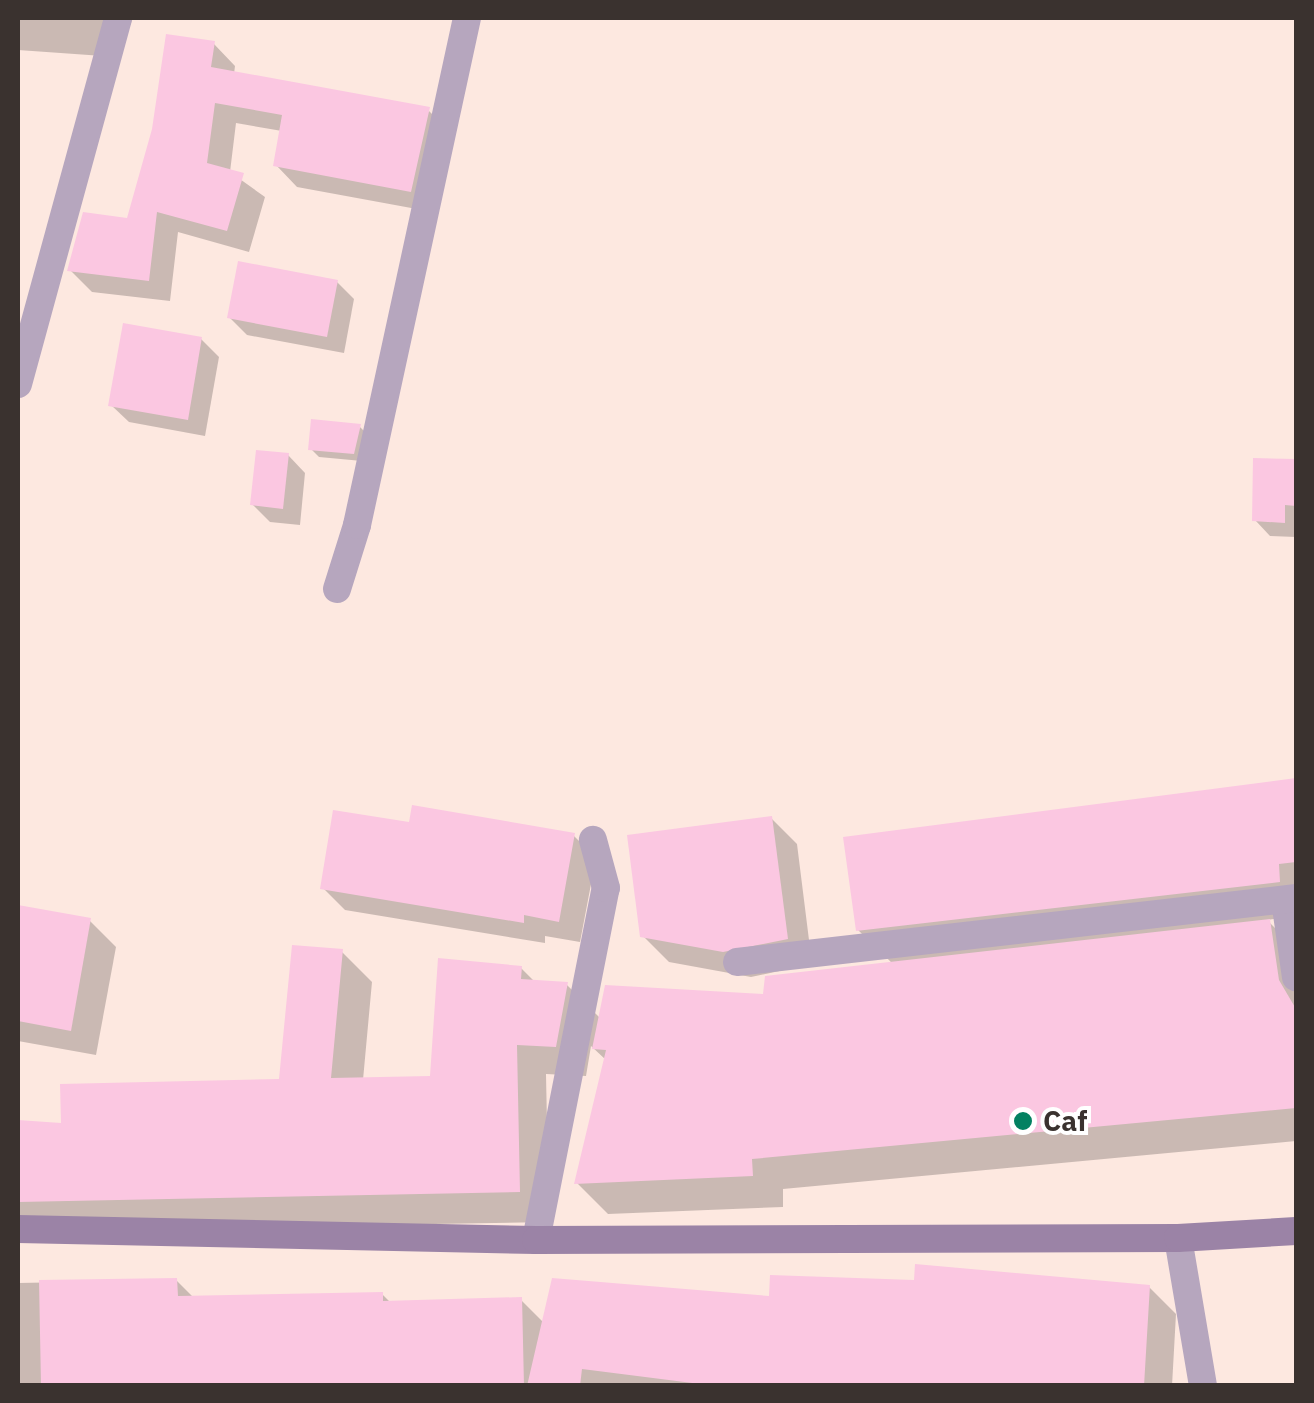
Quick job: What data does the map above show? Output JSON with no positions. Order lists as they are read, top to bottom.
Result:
{
  "places": ["Caf"]
}
